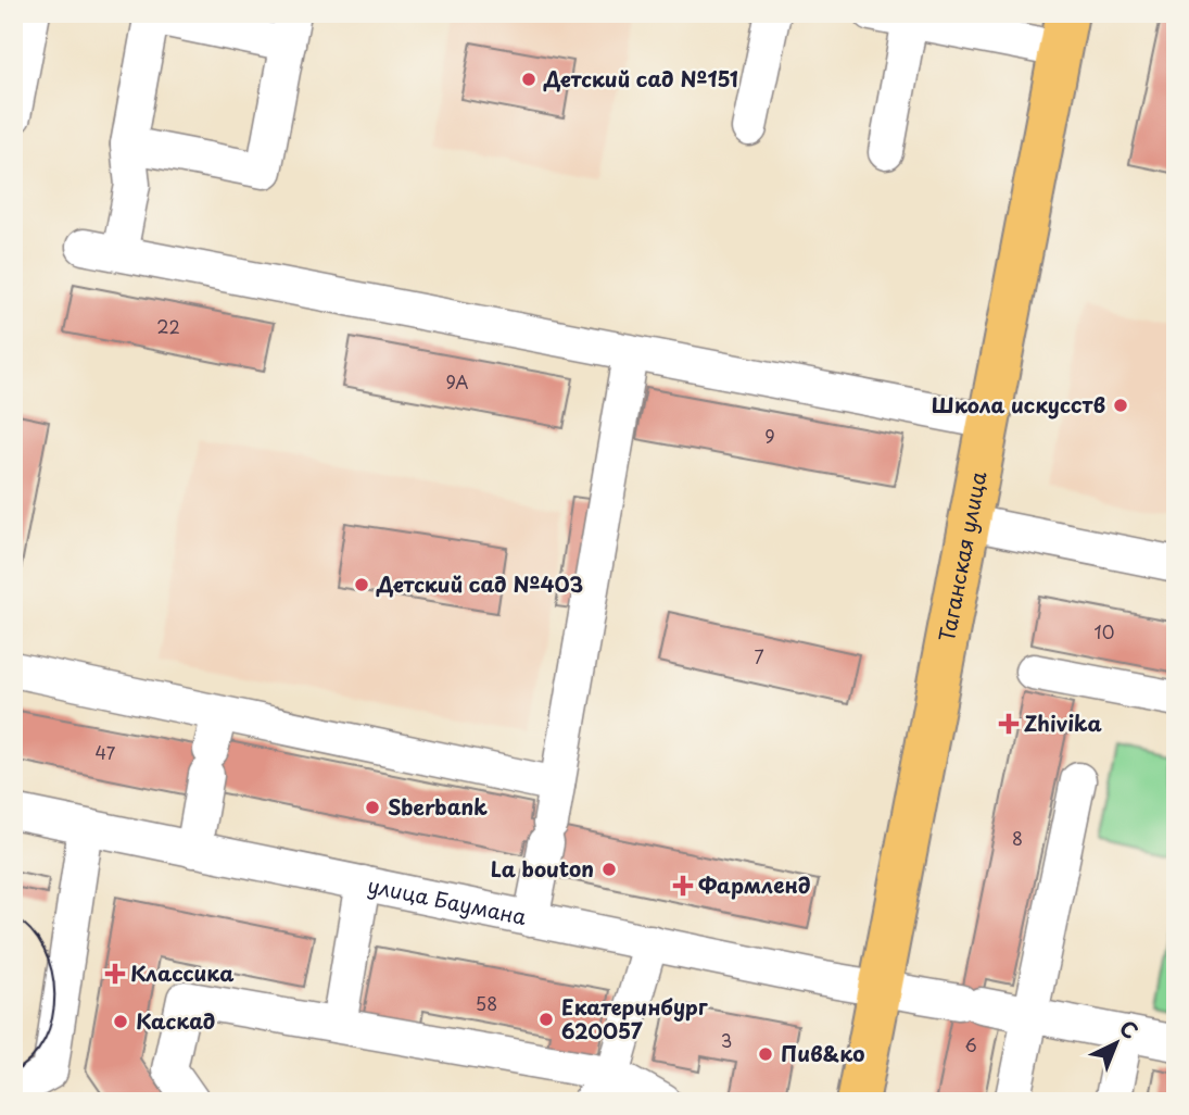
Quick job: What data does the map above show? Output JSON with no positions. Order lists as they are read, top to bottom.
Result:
{
  "streets": {
    "main road": ["Таганская улица"],
    "street": ["улица Баумана"]
  },
  "crossings": [
    ["Таганская улица", "улица Баумана"]
  ],
  "places": {
    "other": [
      "Детский сад №151",
      "Школа искусств",
      "Детский сад №403",
      "Sberbank",
      "La bouton",
      "Екатеринбург 620057",
      "Каскад",
      "Пив&ко"
    ],
    "health": ["Zhivika", "Фармленд", "Классика"]
  },
  "house_numbers": [
    "22",
    "9А",
    "9",
    "10",
    "7",
    "47",
    "8",
    "58",
    "3",
    "6"
  ],
  "north": "top right"
}
